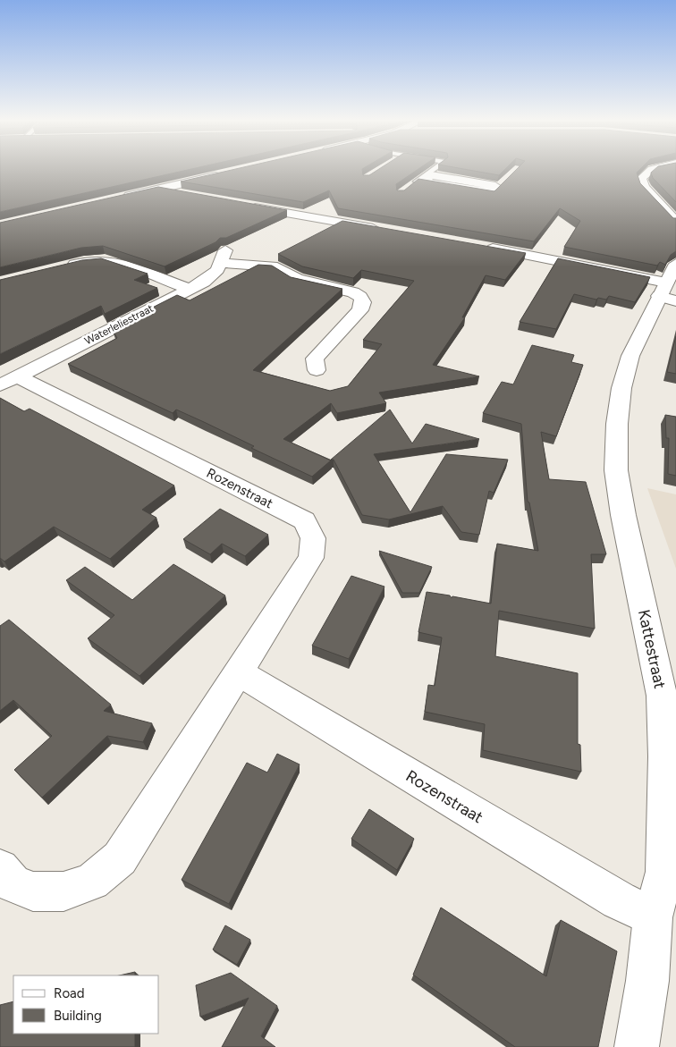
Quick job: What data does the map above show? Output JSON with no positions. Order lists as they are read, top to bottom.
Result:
{
  "streets": {
    "street": ["Waterleliestraat", "Rozenstraat", "Kattestraat"]
  },
  "crossings": [
    ["Waterleliestraat", "Rozenstraat"],
    ["Rozenstraat", "Kattestraat"]
  ],
  "legend": ["Road", "Building"]
}
